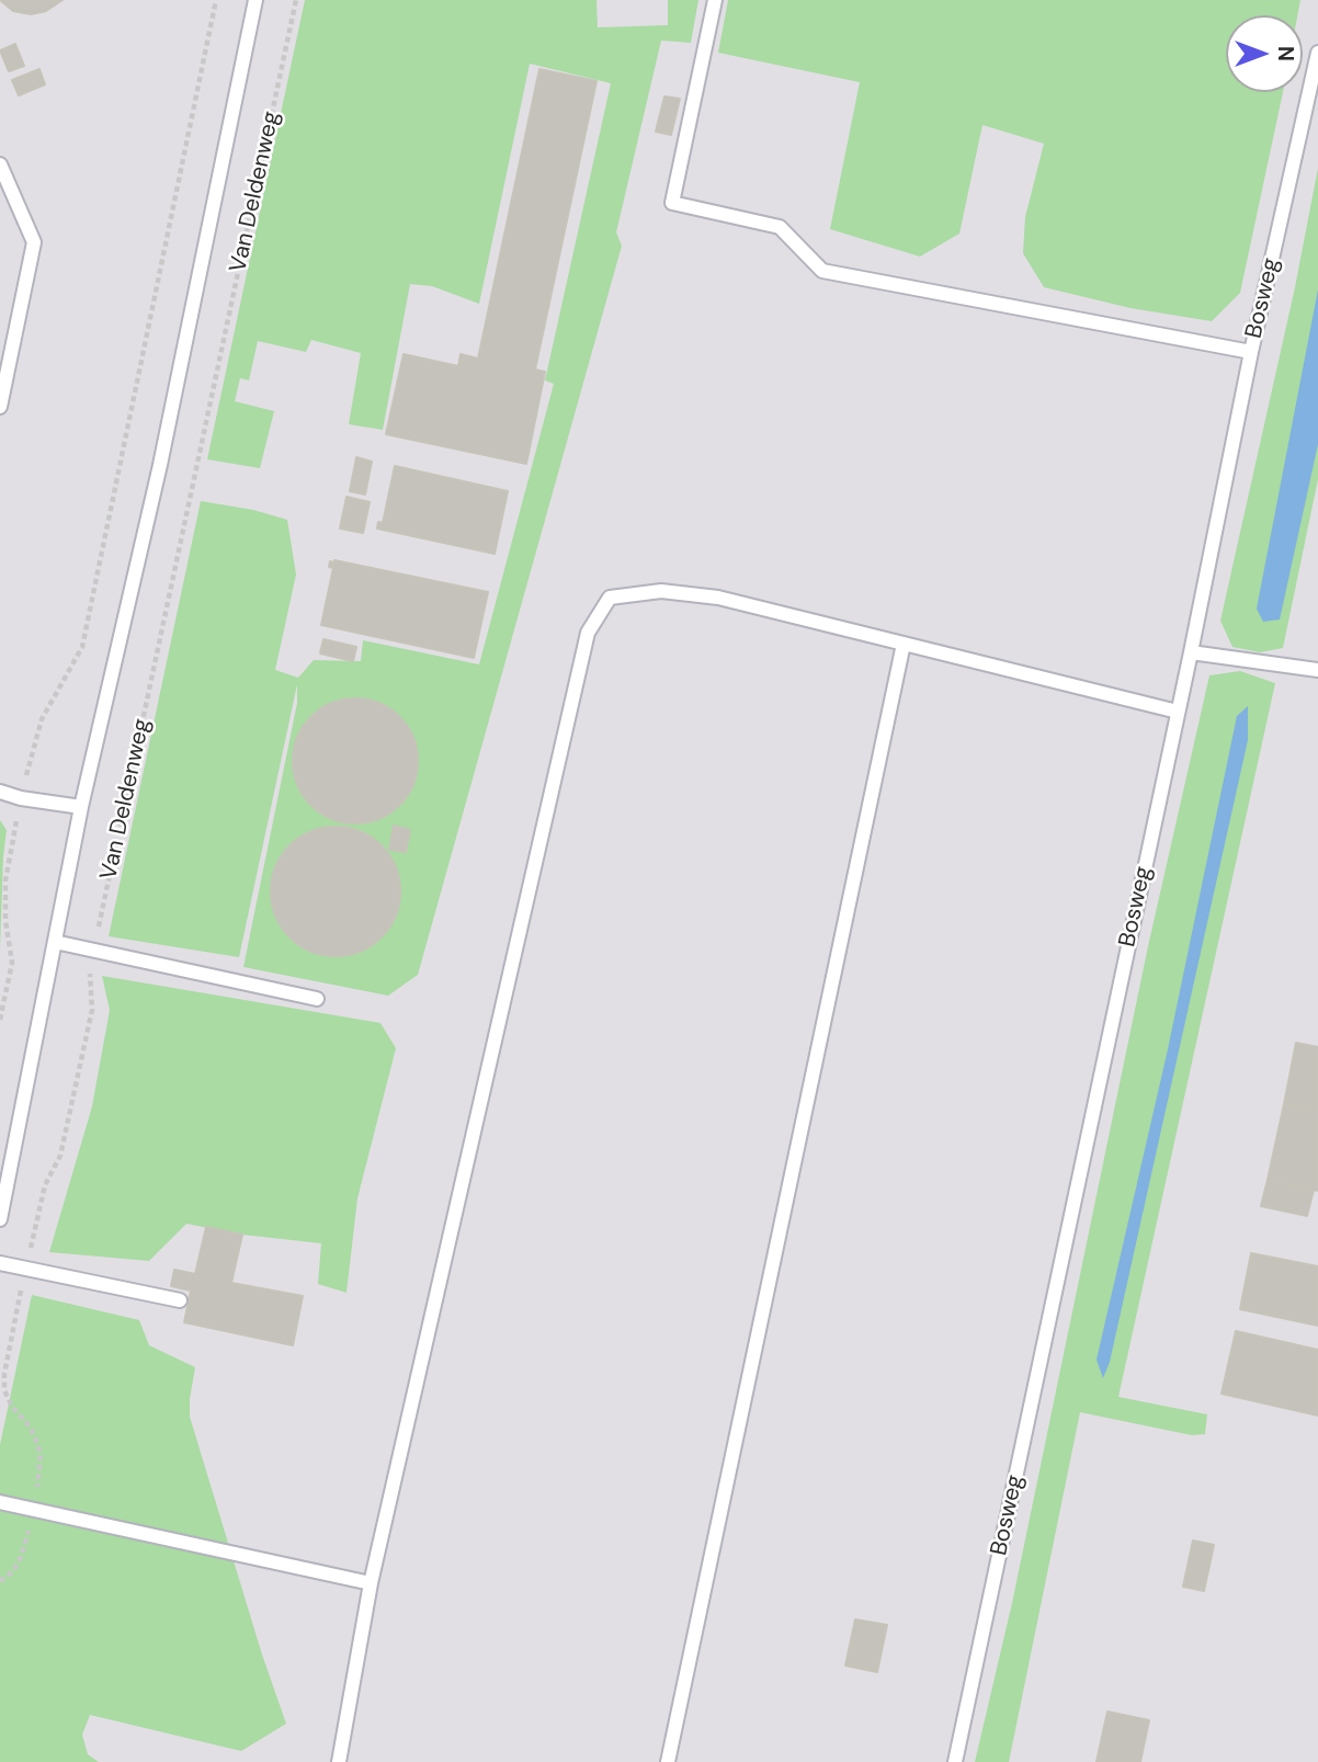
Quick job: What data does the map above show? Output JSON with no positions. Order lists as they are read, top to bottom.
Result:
{
  "streets": {
    "lane": ["Van Deldenweg", "Bosweg"]
  },
  "north": "right"
}
